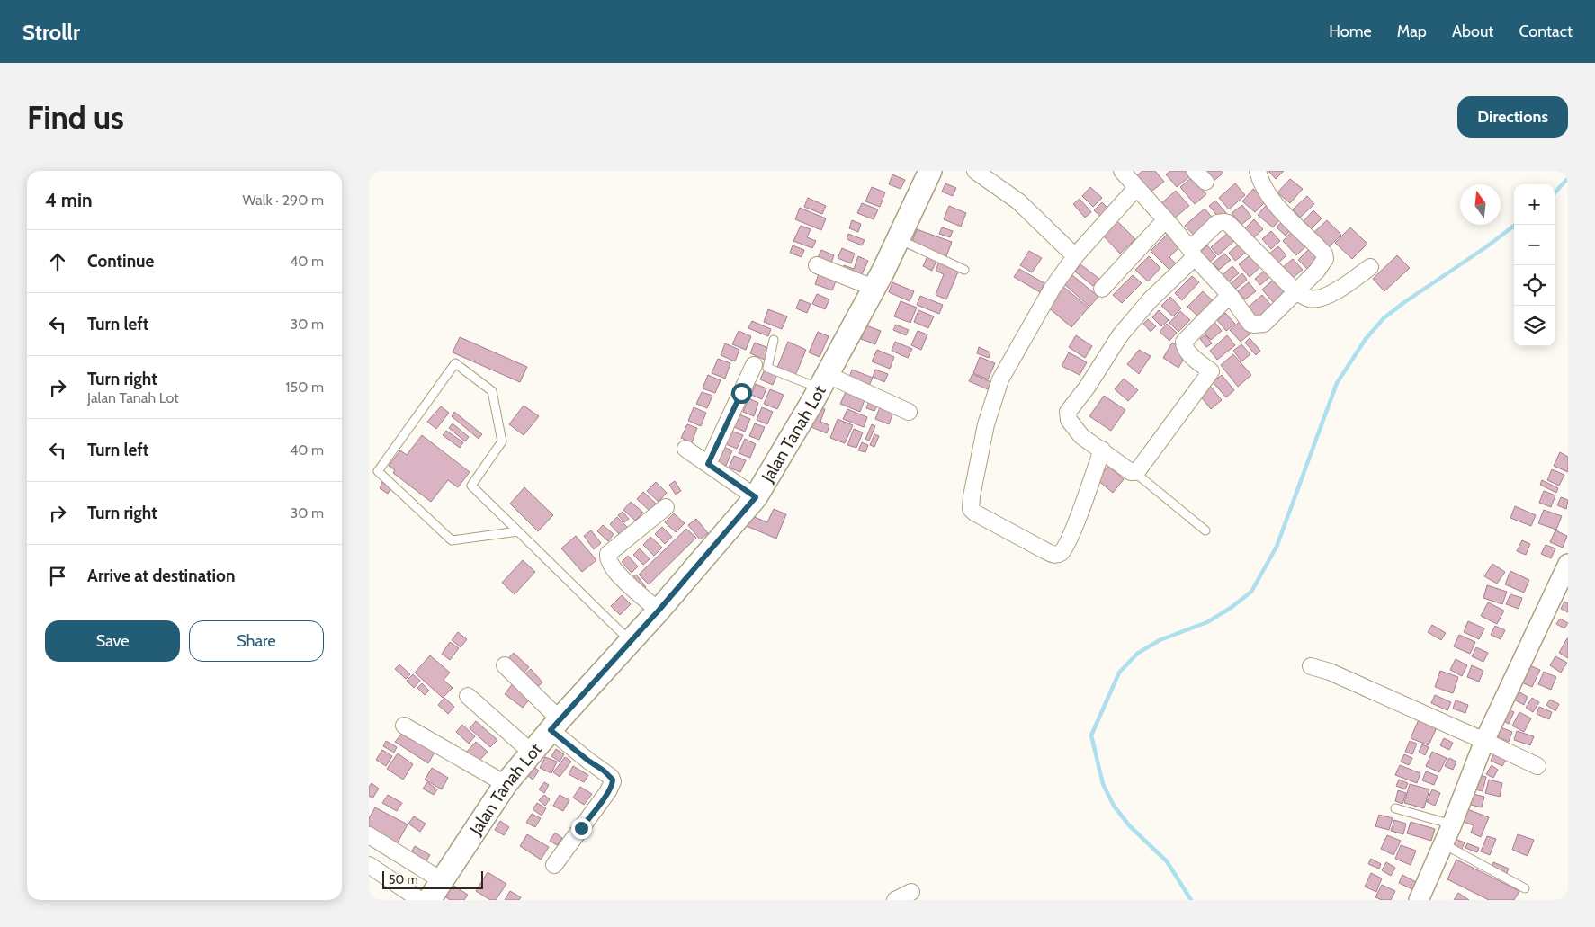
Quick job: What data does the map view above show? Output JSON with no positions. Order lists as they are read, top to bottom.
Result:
{
  "streets": {
    "main road": ["Jalan Tanah Lot"]
  },
  "scale_bar": "50 m",
  "north": "top",
  "page": {
    "header": "Strollr",
    "nav": [
      "Home",
      "Map",
      "About",
      "Contact"
    ],
    "buttons": [
      "Directions",
      ["Save", "Share"]
    ],
    "title": "Find us",
    "heading": ["4 min", "Walk · 290 m"],
    "map_buttons": ["+", "−"],
    "list": [
      ["Continue", "40 m"],
      ["Turn left", "30 m"],
      ["Turn right", "Jalan Tanah Lot", "150 m"],
      ["Turn left", "40 m"],
      ["Turn right", "30 m"],
      "Arrive at destination"
    ],
    "scale": "50 m"
  }
}
